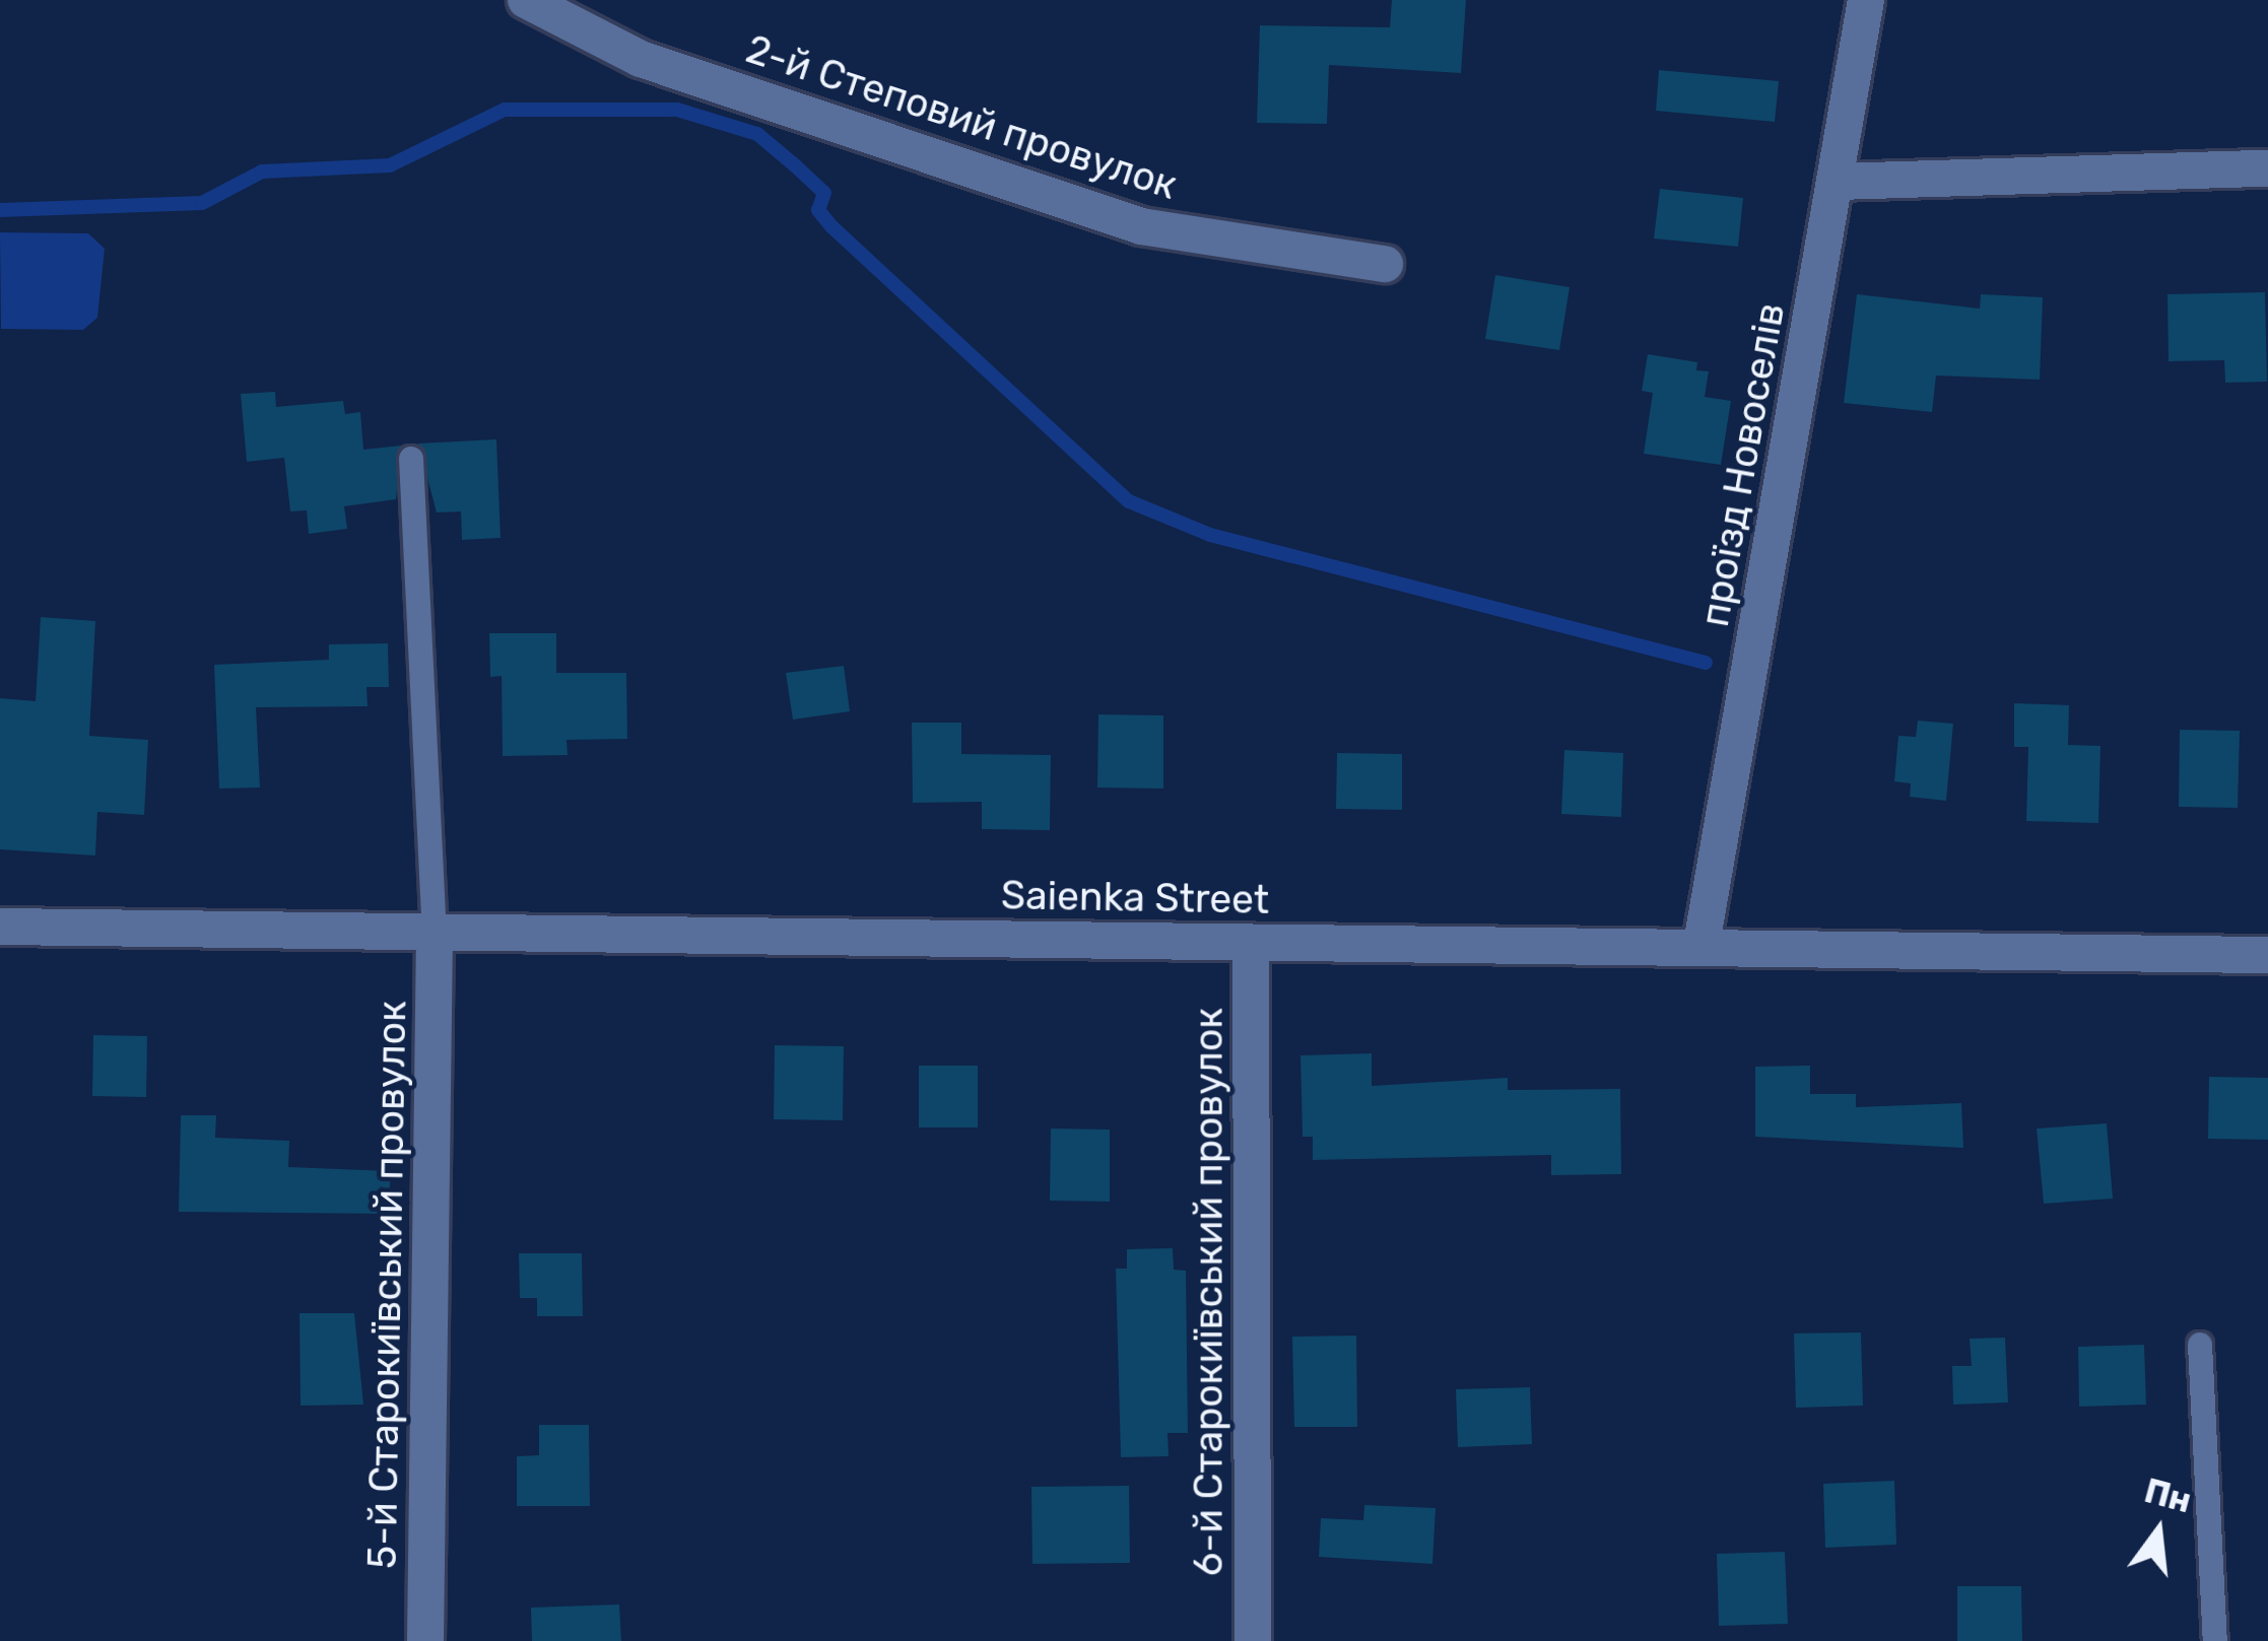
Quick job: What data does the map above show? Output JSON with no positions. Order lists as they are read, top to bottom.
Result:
{
  "streets": {
    "street": [
      "2-й Степовий провулок",
      "проїзд Новоселів",
      "Saienka Street",
      "5-й Старокиївський провулок",
      "6-й Старокиївський провулок"
    ]
  },
  "crossings": [
    ["проїзд Новоселів", "Saienka Street"],
    ["Saienka Street", "5-й Старокиївський провулок"],
    ["Saienka Street", "6-й Старокиївський провулок"]
  ],
  "north": "top"
}
